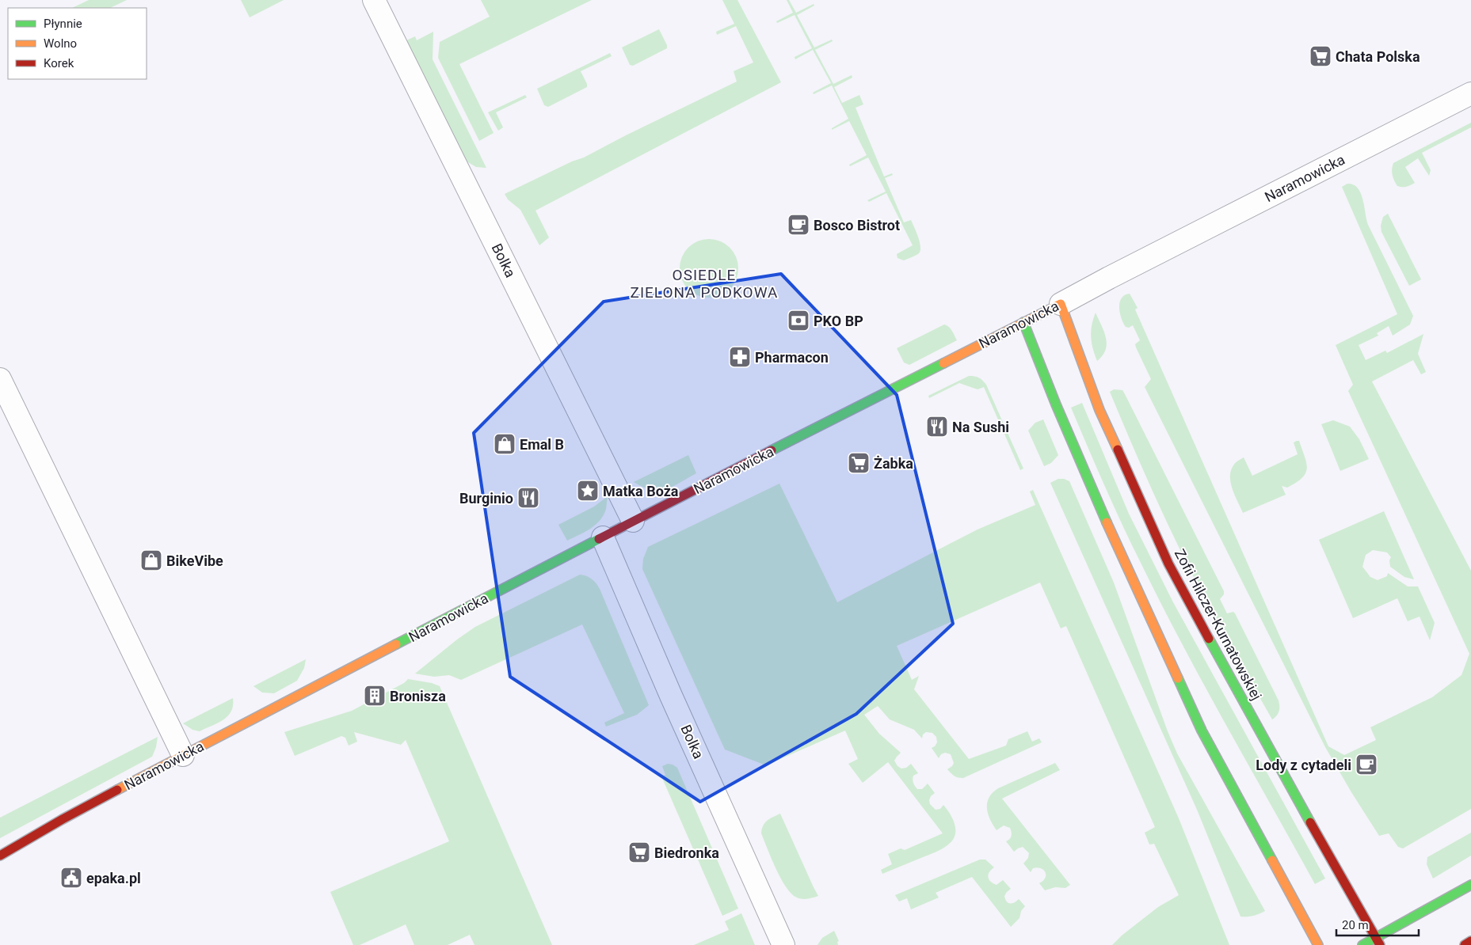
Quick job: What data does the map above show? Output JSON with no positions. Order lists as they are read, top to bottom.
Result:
{
  "streets": {
    "street": ["Naramowicka", "Bolka", "Zofii Hilczer-Kurnatowskiej"]
  },
  "crossings": [
    ["Naramowicka", "Bolka"],
    ["Naramowicka", "Zofii Hilczer-Kurnatowskiej"]
  ],
  "districts": ["OSIEDLE ZIELONA PODKOWA"],
  "places": {
    "supermarket": ["Chata Polska", "Żabka", "Biedronka"],
    "cafe": ["Bosco Bistrot", "Lody z cytadeli"],
    "bank": ["PKO BP"],
    "pharmacy": ["Pharmacon"],
    "restaurant": ["Na Sushi", "Burginio"],
    "shop": ["Emal B", "BikeVibe"],
    "place": ["Matka Boża"],
    "building": ["Bronisza"],
    "public building": ["epaka.pl"]
  },
  "legend": ["Płynnie", "Wolno", "Korek"],
  "scale_bar": "20 m"
}
